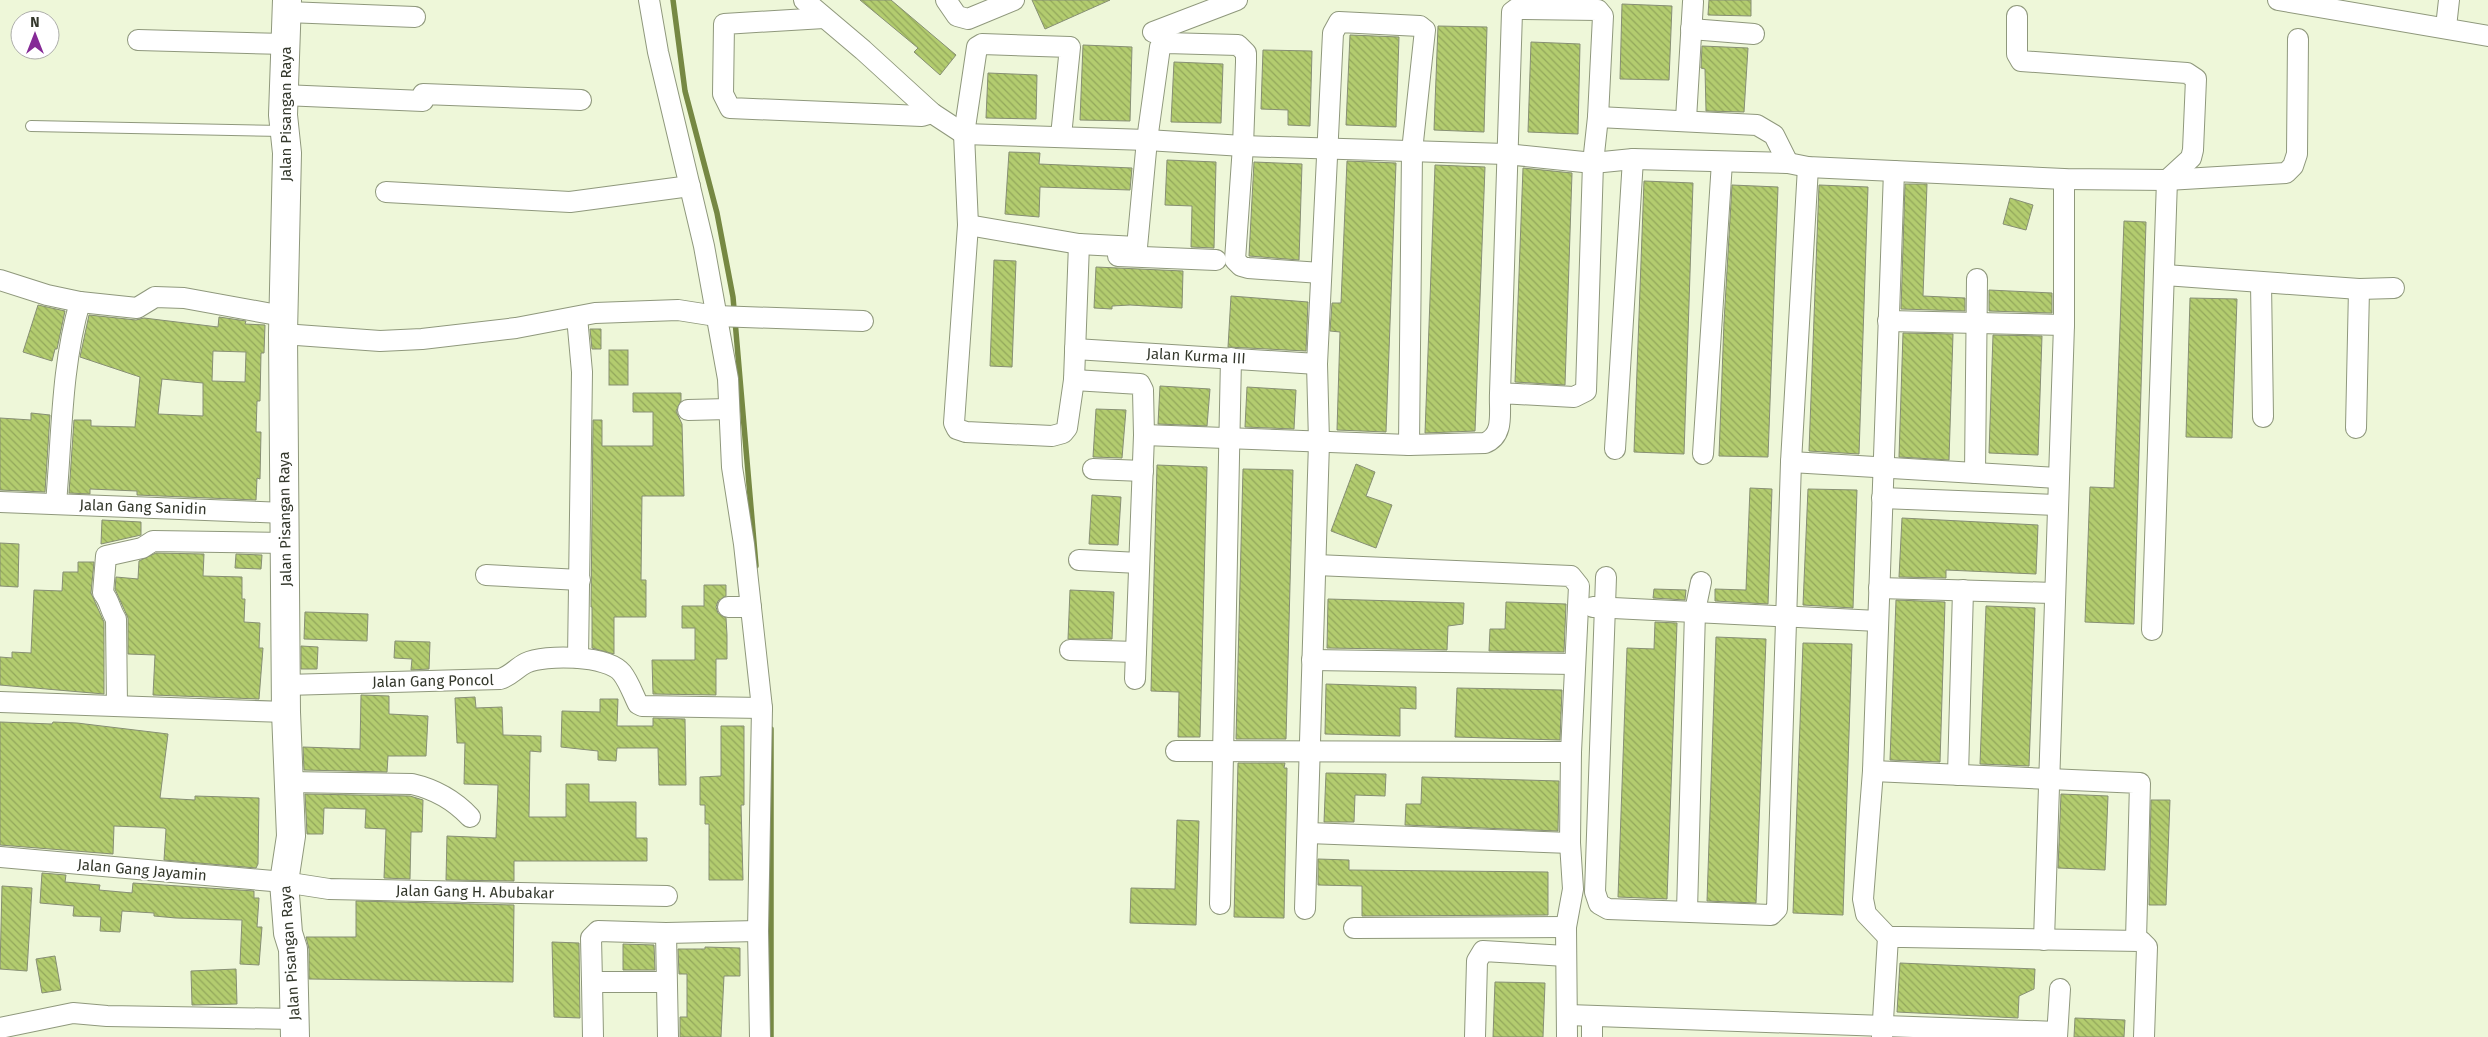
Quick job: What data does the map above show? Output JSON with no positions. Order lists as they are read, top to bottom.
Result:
{
  "streets": {
    "street": [
      "Jalan Pisangan Raya",
      "Jalan Kurma III",
      "Jalan Gang Sanidin",
      "Jalan Gang Poncol",
      "Jalan Gang Jayamin",
      "Jalan Gang H. Abubakar"
    ]
  },
  "crossings": [
    ["Jalan Pisangan Raya", "Jalan Gang Sanidin"],
    ["Jalan Pisangan Raya", "Jalan Gang Poncol"],
    ["Jalan Pisangan Raya", "Jalan Gang Jayamin"],
    ["Jalan Pisangan Raya", "Jalan Gang H. Abubakar"],
    ["Jalan Gang Jayamin", "Jalan Gang H. Abubakar"]
  ],
  "north": "top"
}
